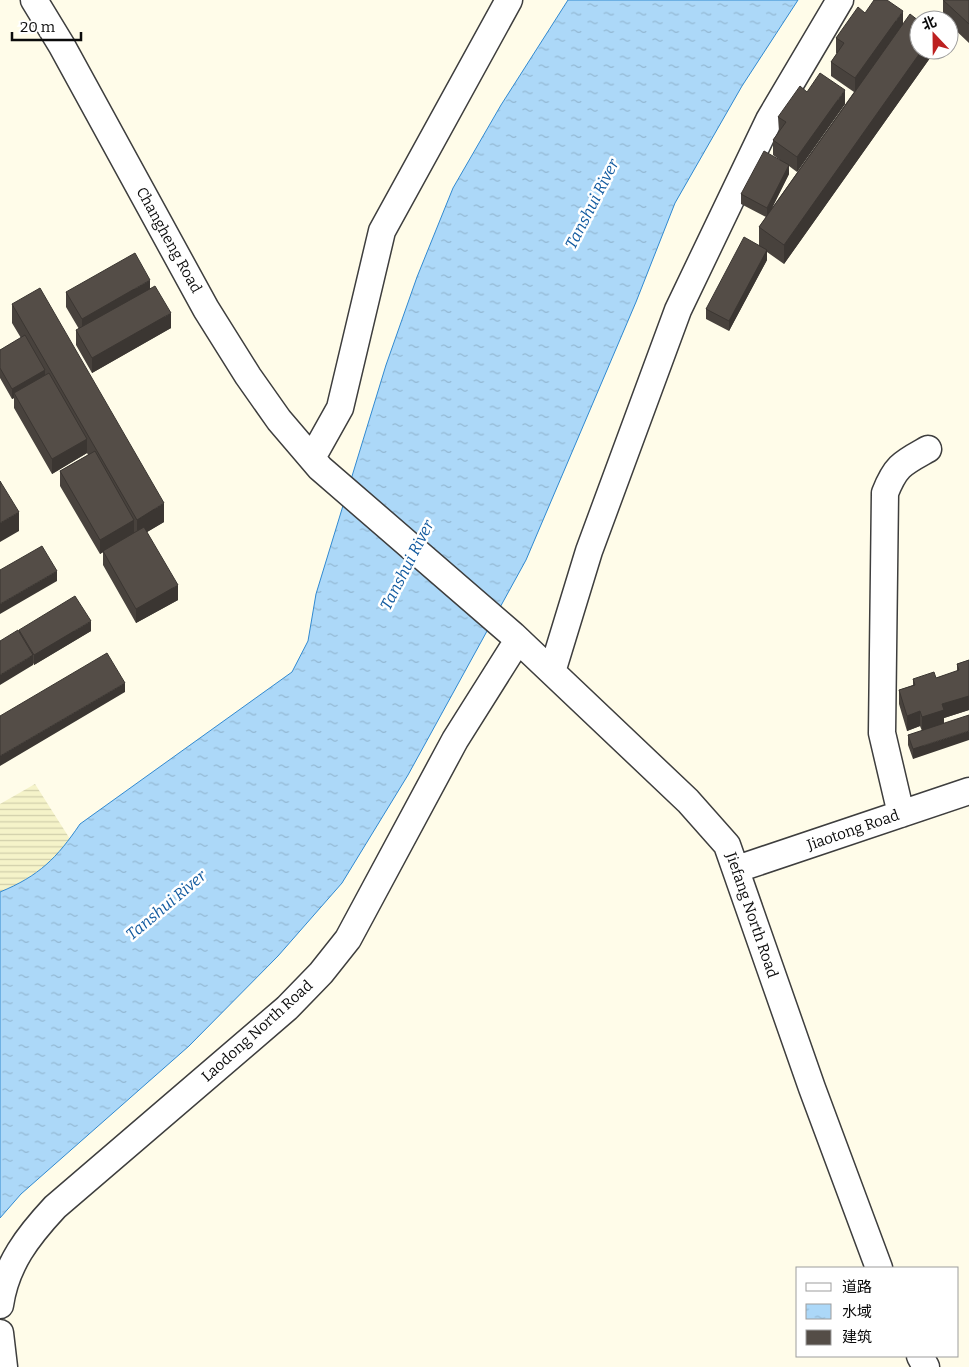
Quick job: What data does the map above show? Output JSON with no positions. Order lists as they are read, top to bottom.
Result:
{
  "streets": {
    "street": [
      "Changheng Road",
      "Jiaotong Road",
      "Jiefang North Road",
      "Laodong North Road"
    ]
  },
  "crossings": [
    ["Changheng Road", "Jiefang North Road"],
    ["Changheng Road", "Laodong North Road"],
    ["Jiaotong Road", "Jiefang North Road"],
    ["Jiefang North Road", "Laodong North Road"]
  ],
  "water": ["Tanshui River"],
  "legend": ["道路", "水域", "建筑"],
  "scale_bar": "20 m",
  "north": "top"
}
